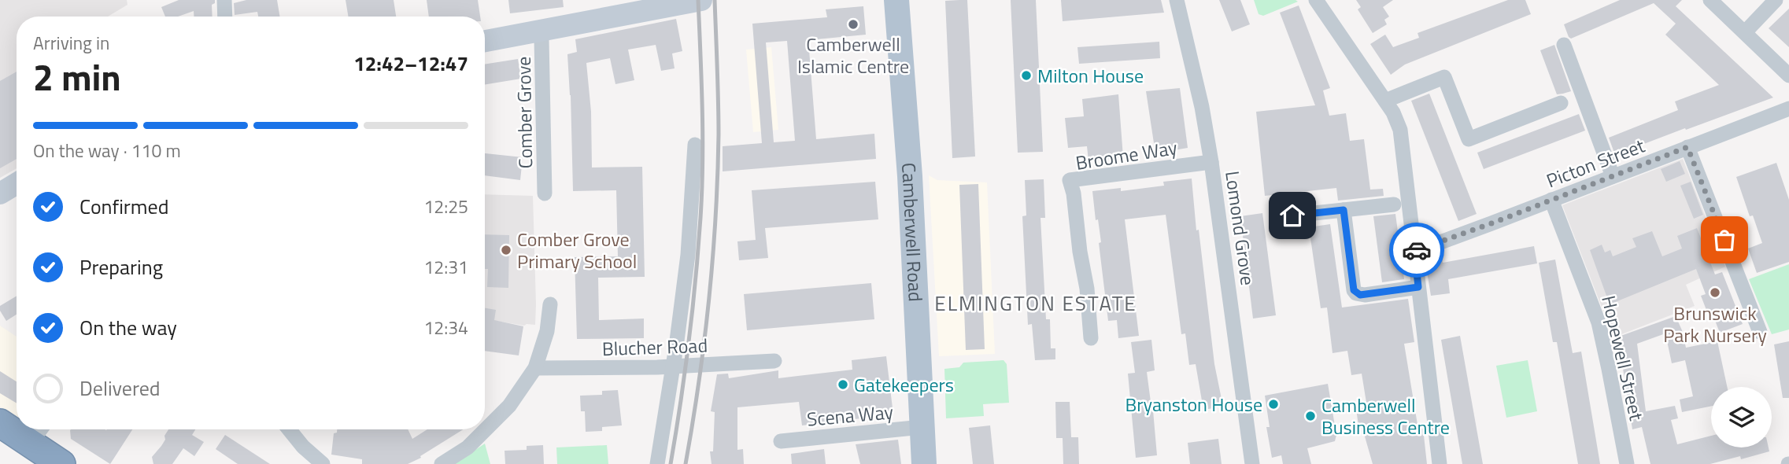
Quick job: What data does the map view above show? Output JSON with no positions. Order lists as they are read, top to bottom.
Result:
{
  "streets": {
    "main road": ["Camberwell Road"],
    "street": [
      "Comber Grove",
      "Broome Way",
      "Picton Street",
      "Lomond Grove",
      "Blucher Road",
      "Hopewell Street",
      "Scena Way"
    ]
  },
  "crossings": [
    ["Broome Way", "Lomond Grove"],
    ["Picton Street", "Hopewell Street"],
    ["Camberwell Road", "Scena Way"]
  ],
  "districts": ["ELMINGTON ESTATE"],
  "places": [
    "Camberwell Islamic Centre",
    "Milton House",
    "Comber Grove Primary School",
    "Brunswick Park Nursery",
    "Gatekeepers",
    "Bryanston House",
    "Camberwell Business Centre"
  ],
  "page": {
    "heading": ["2 min", "Arriving in", "12:42–12:47"],
    "bar": "On the way · 110 m",
    "list": [
      ["Confirmed", "12:25"],
      ["Preparing", "12:31"],
      ["On the way", "12:34"],
      "Delivered"
    ]
  }
}
